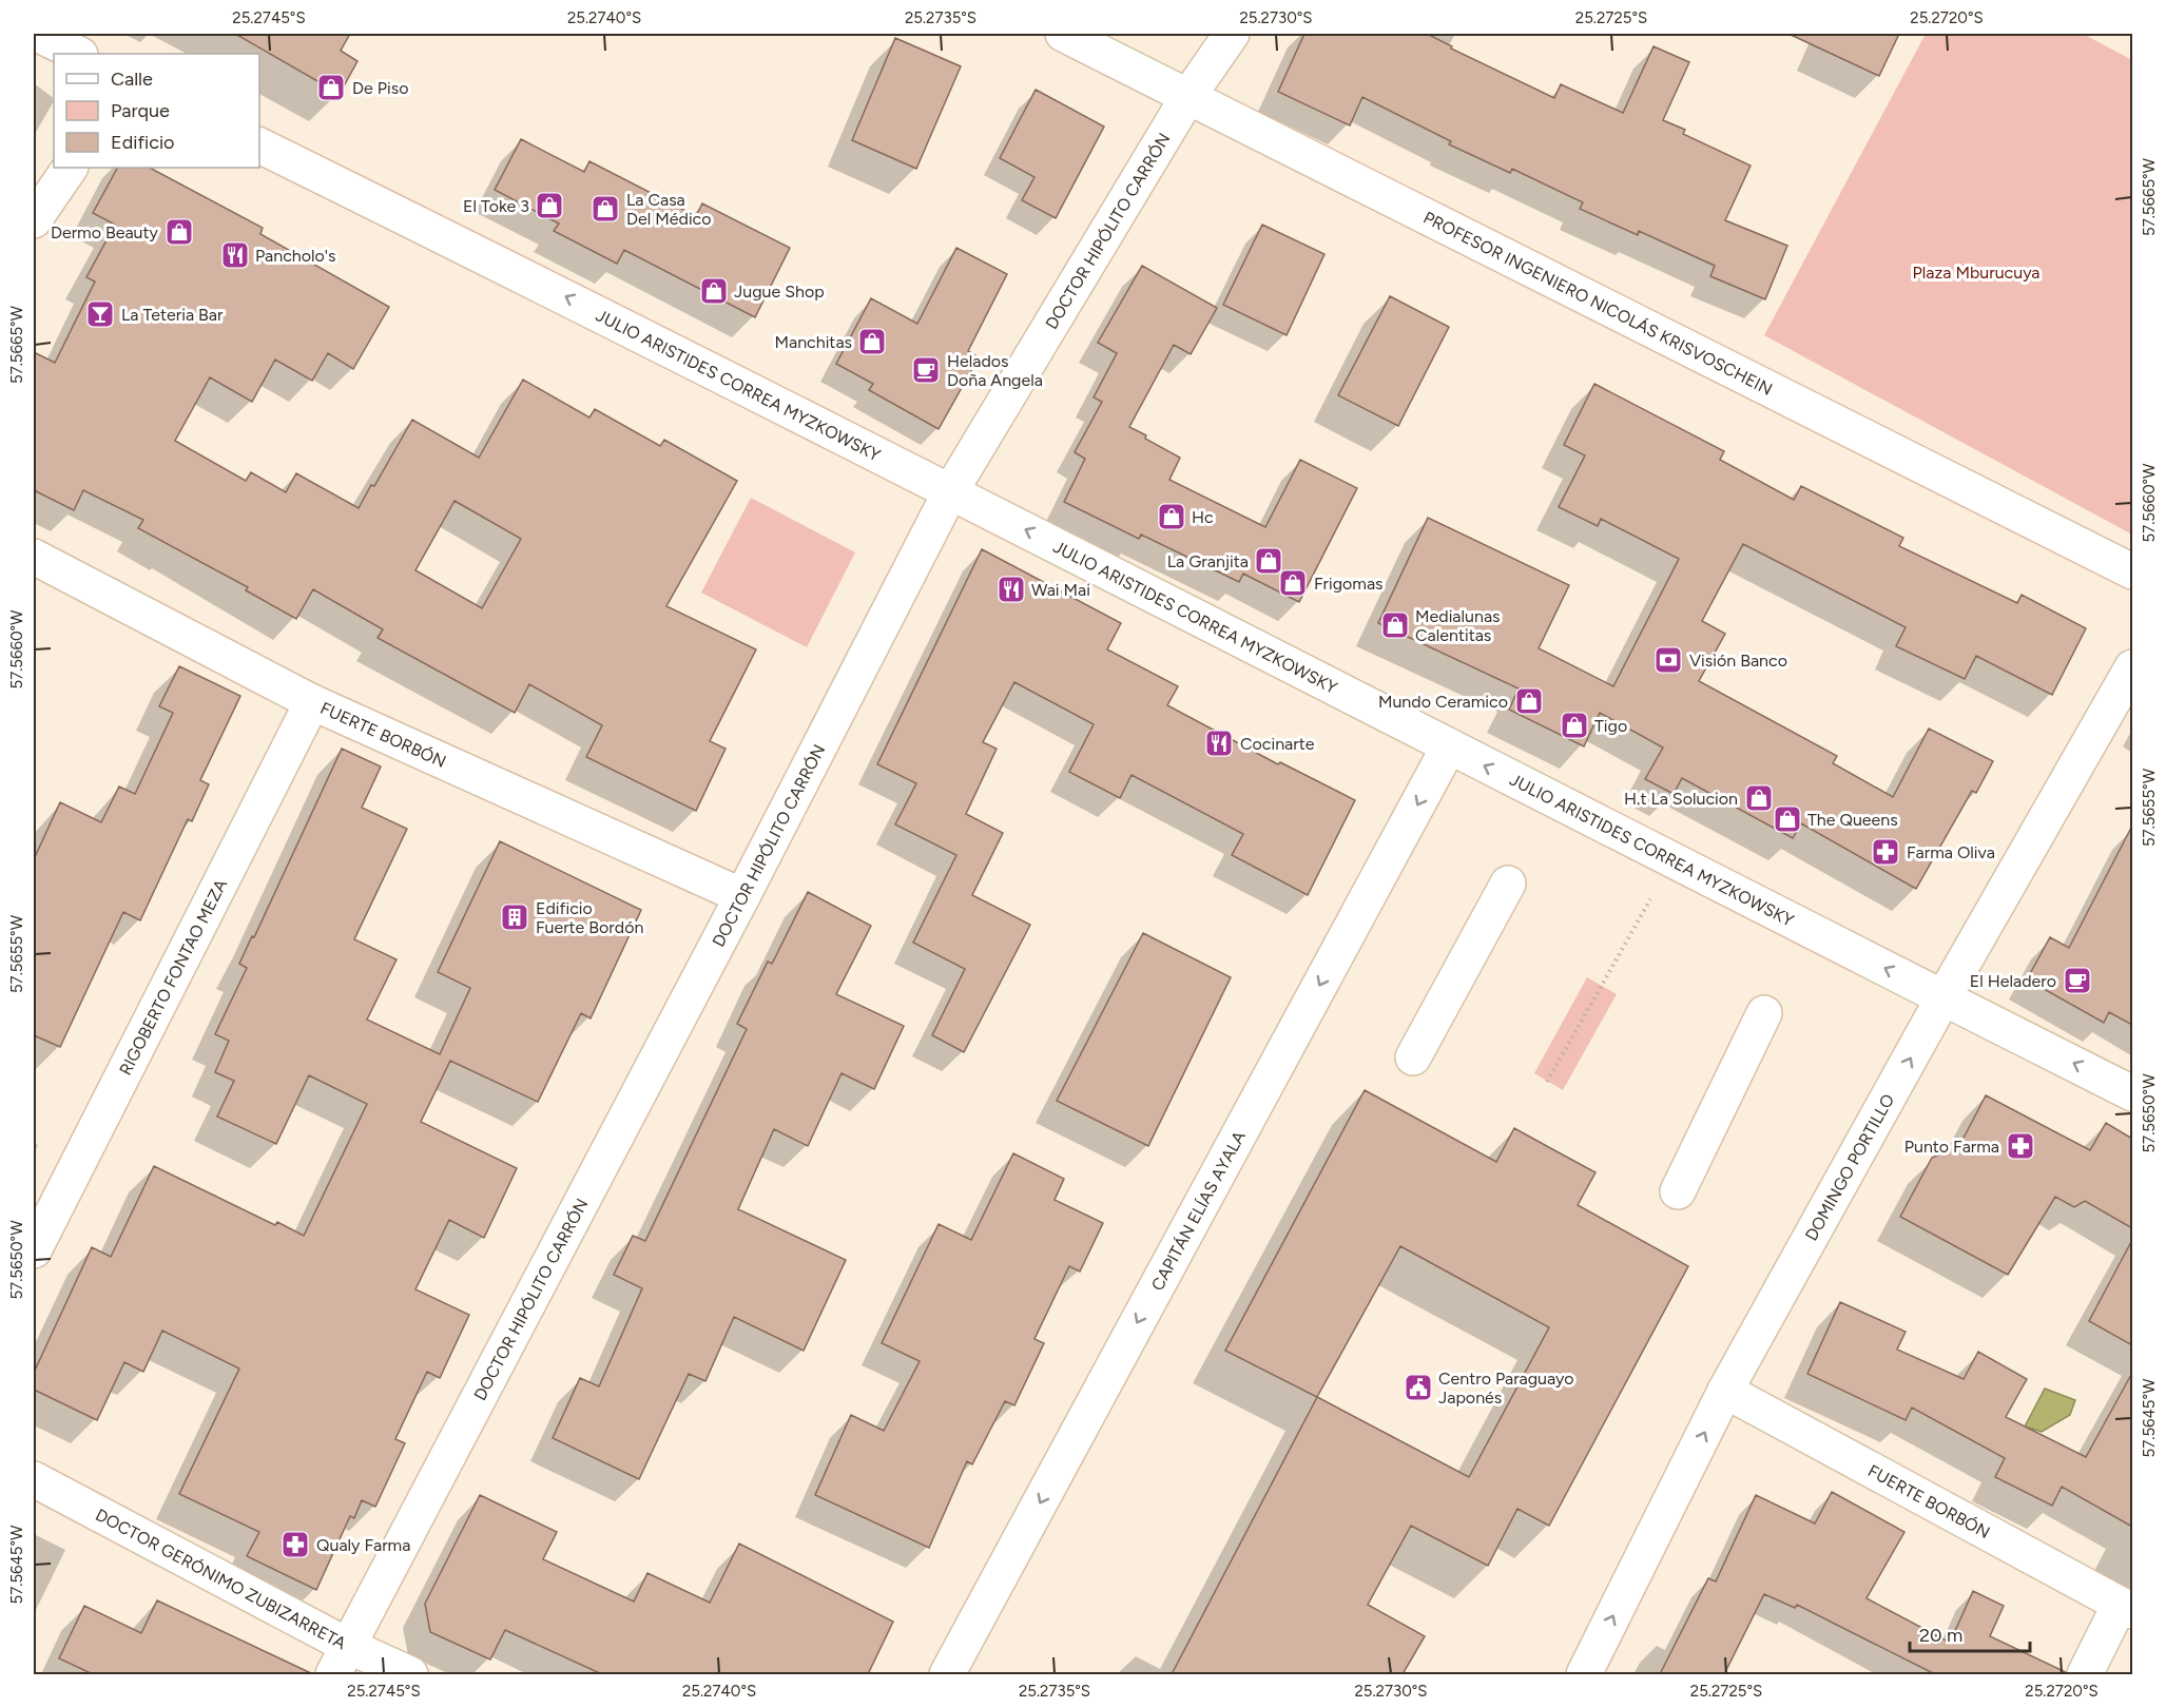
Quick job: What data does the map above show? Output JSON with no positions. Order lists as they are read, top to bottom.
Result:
{
  "streets": {
    "street": [
      "DOCTOR HIPÓLITO CARRÓN",
      "PROFESOR INGENIERO NICOLÁS KRISVOSCHEIN",
      "JULIO ARISTIDES CORREA MYZKOWSKY",
      "FUERTE BORBÓN",
      "RIGOBERTO FONTAO MEZA",
      "DOMINGO PORTILLO",
      "CAPITÁN ELÍAS AYALA",
      "DOCTOR GERÓNIMO ZUBIZARRETA"
    ]
  },
  "crossings": [
    ["DOCTOR HIPÓLITO CARRÓN", "PROFESOR INGENIERO NICOLÁS KRISVOSCHEIN"],
    ["DOCTOR HIPÓLITO CARRÓN", "JULIO ARISTIDES CORREA MYZKOWSKY"],
    ["DOCTOR HIPÓLITO CARRÓN", "FUERTE BORBÓN"],
    ["DOCTOR HIPÓLITO CARRÓN", "DOCTOR GERÓNIMO ZUBIZARRETA"],
    ["JULIO ARISTIDES CORREA MYZKOWSKY", "DOMINGO PORTILLO"],
    ["JULIO ARISTIDES CORREA MYZKOWSKY", "CAPITÁN ELÍAS AYALA"],
    ["FUERTE BORBÓN", "RIGOBERTO FONTAO MEZA"],
    ["FUERTE BORBÓN", "DOMINGO PORTILLO"]
  ],
  "one_way": ["JULIO ARISTIDES CORREA MYZKOWSKY", "DOMINGO PORTILLO", "CAPITÁN ELÍAS AYALA"],
  "parks": ["Plaza Mburucuya"],
  "places": {
    "shop": [
      "De Piso",
      "El Toke 3",
      "La Casa Del Médico",
      "Dermo Beauty",
      "Jugue Shop",
      "Manchitas",
      "Hc",
      "La Granjita",
      "Frigomas",
      "Medialunas Calentitas",
      "Mundo Ceramico",
      "Tigo",
      "H.t La Solucion",
      "The Queens"
    ],
    "restaurant": ["Pancholo's", "Wai Mai", "Cocinarte"],
    "bar": ["La Teteria Bar"],
    "cafe": ["Helados Doña Angela", "El Heladero"],
    "bank": ["Visión Banco"],
    "pharmacy": ["Farma Oliva", "Punto Farma", "Qualy Farma"],
    "building": ["Edificio Fuerte Bordón"],
    "public building": ["Centro Paraguayo Japonés"]
  },
  "legend": ["Calle", "Parque", "Edificio"],
  "scale_bar": "20 m",
  "coordinates": [
    "25.2745°S",
    "25.2740°S",
    "25.2735°S",
    "25.2730°S",
    "25.2725°S",
    "25.2720°S",
    "57.5665°W",
    "57.5660°W",
    "57.5655°W",
    "57.5650°W",
    "57.5645°W"
  ]
}
